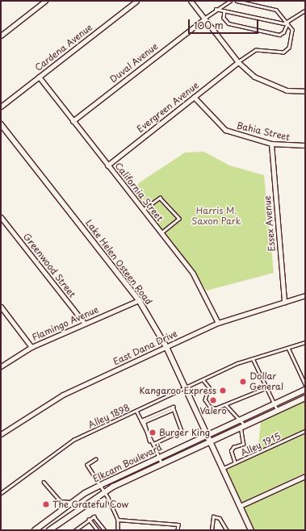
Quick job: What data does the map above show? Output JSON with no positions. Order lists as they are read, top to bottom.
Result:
{
  "streets": {
    "street": [
      "Cardena Avenue",
      "Duval Avenue",
      "Evergreen Avenue",
      "Bahia Street",
      "California Street",
      "Essex Avenue",
      "Lake Helen Osteen Road",
      "Greenwood Street",
      "Flamingo Avenue",
      "East Dana Drive",
      "Elkcam Boulevard"
    ],
    "lane": ["Alley 1898", "Alley 1915"]
  },
  "crossings": [
    ["Cardena Avenue", "California Street"],
    ["Duval Avenue", "California Street"],
    ["Evergreen Avenue", "Bahia Street"],
    ["Evergreen Avenue", "California Street"],
    ["Bahia Street", "Essex Avenue"],
    ["California Street", "East Dana Drive"],
    ["Essex Avenue", "East Dana Drive"],
    ["Lake Helen Osteen Road", "Flamingo Avenue"],
    ["Lake Helen Osteen Road", "East Dana Drive"],
    ["Lake Helen Osteen Road", "Alley 1898"],
    ["Lake Helen Osteen Road", "Alley 1915"],
    ["Lake Helen Osteen Road", "Elkcam Boulevard"],
    ["Greenwood Street", "Flamingo Avenue"]
  ],
  "parks": ["Harris M. Saxon Park"],
  "places": [
    "Dollar General",
    "Kangaroo Express",
    "Valero",
    "Burger King",
    "The Grateful Cow"
  ],
  "scale_bar": "100 m"
}
